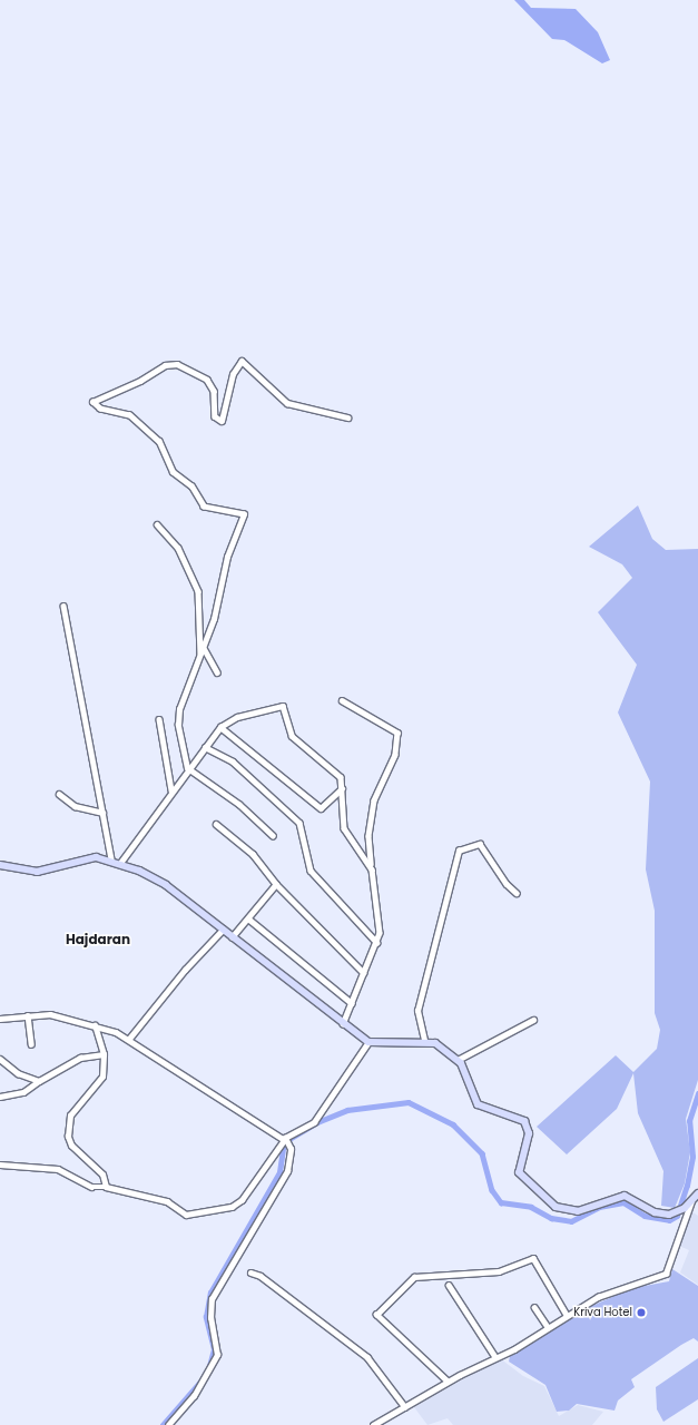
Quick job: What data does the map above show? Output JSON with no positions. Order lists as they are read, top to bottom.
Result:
{
  "districts": ["Hajdaran"],
  "places": ["Kriva Hotel"]
}
